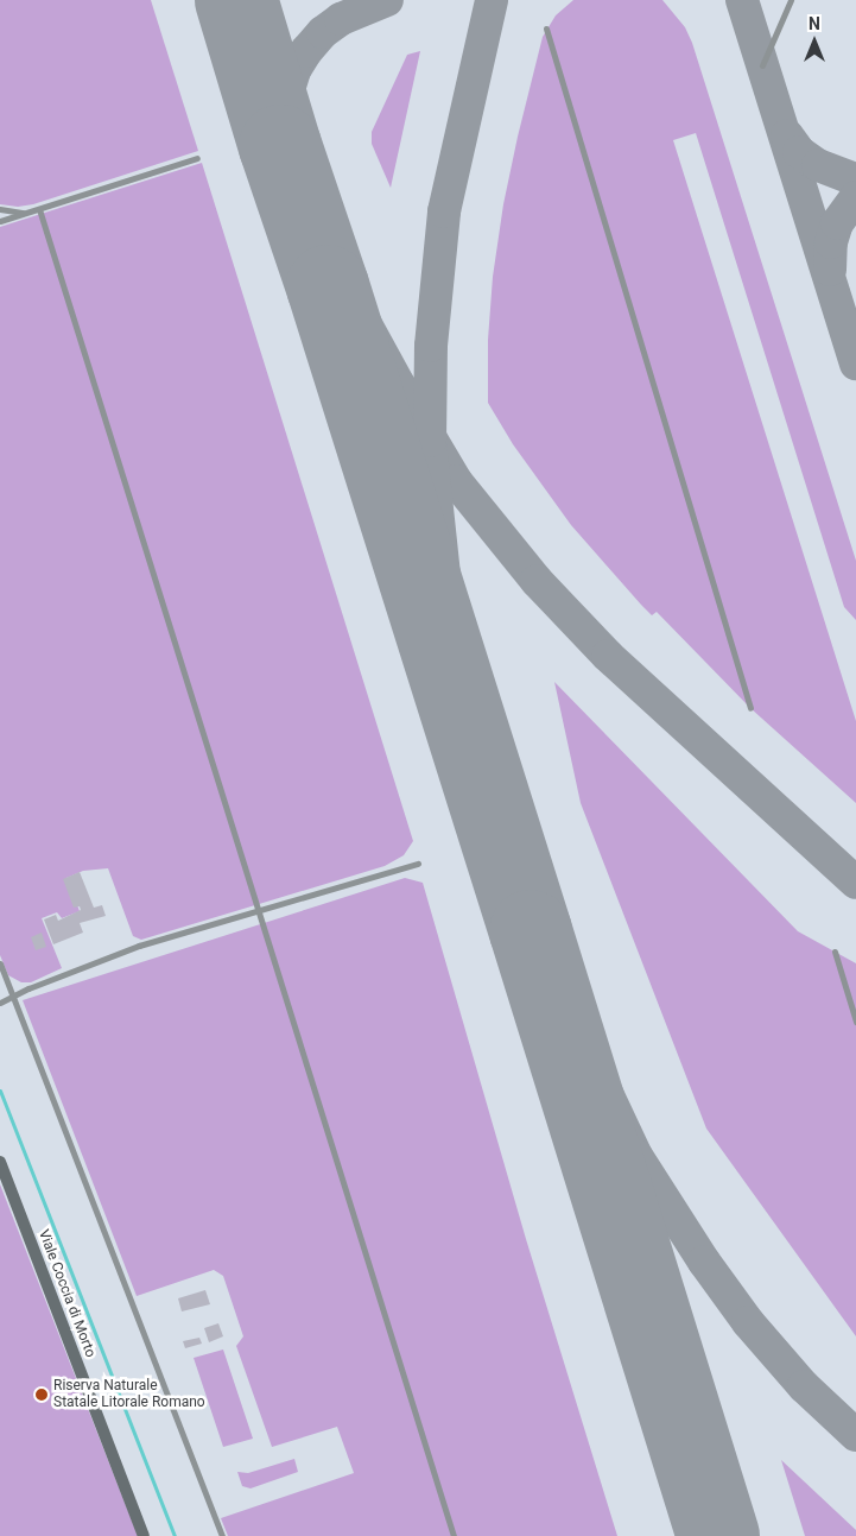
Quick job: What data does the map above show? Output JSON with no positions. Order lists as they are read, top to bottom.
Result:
{
  "streets": {
    "street": ["Viale Coccia di Morto"]
  },
  "places": ["Riserva Naturale Statale Litorale Romano"],
  "north": "top"
}
